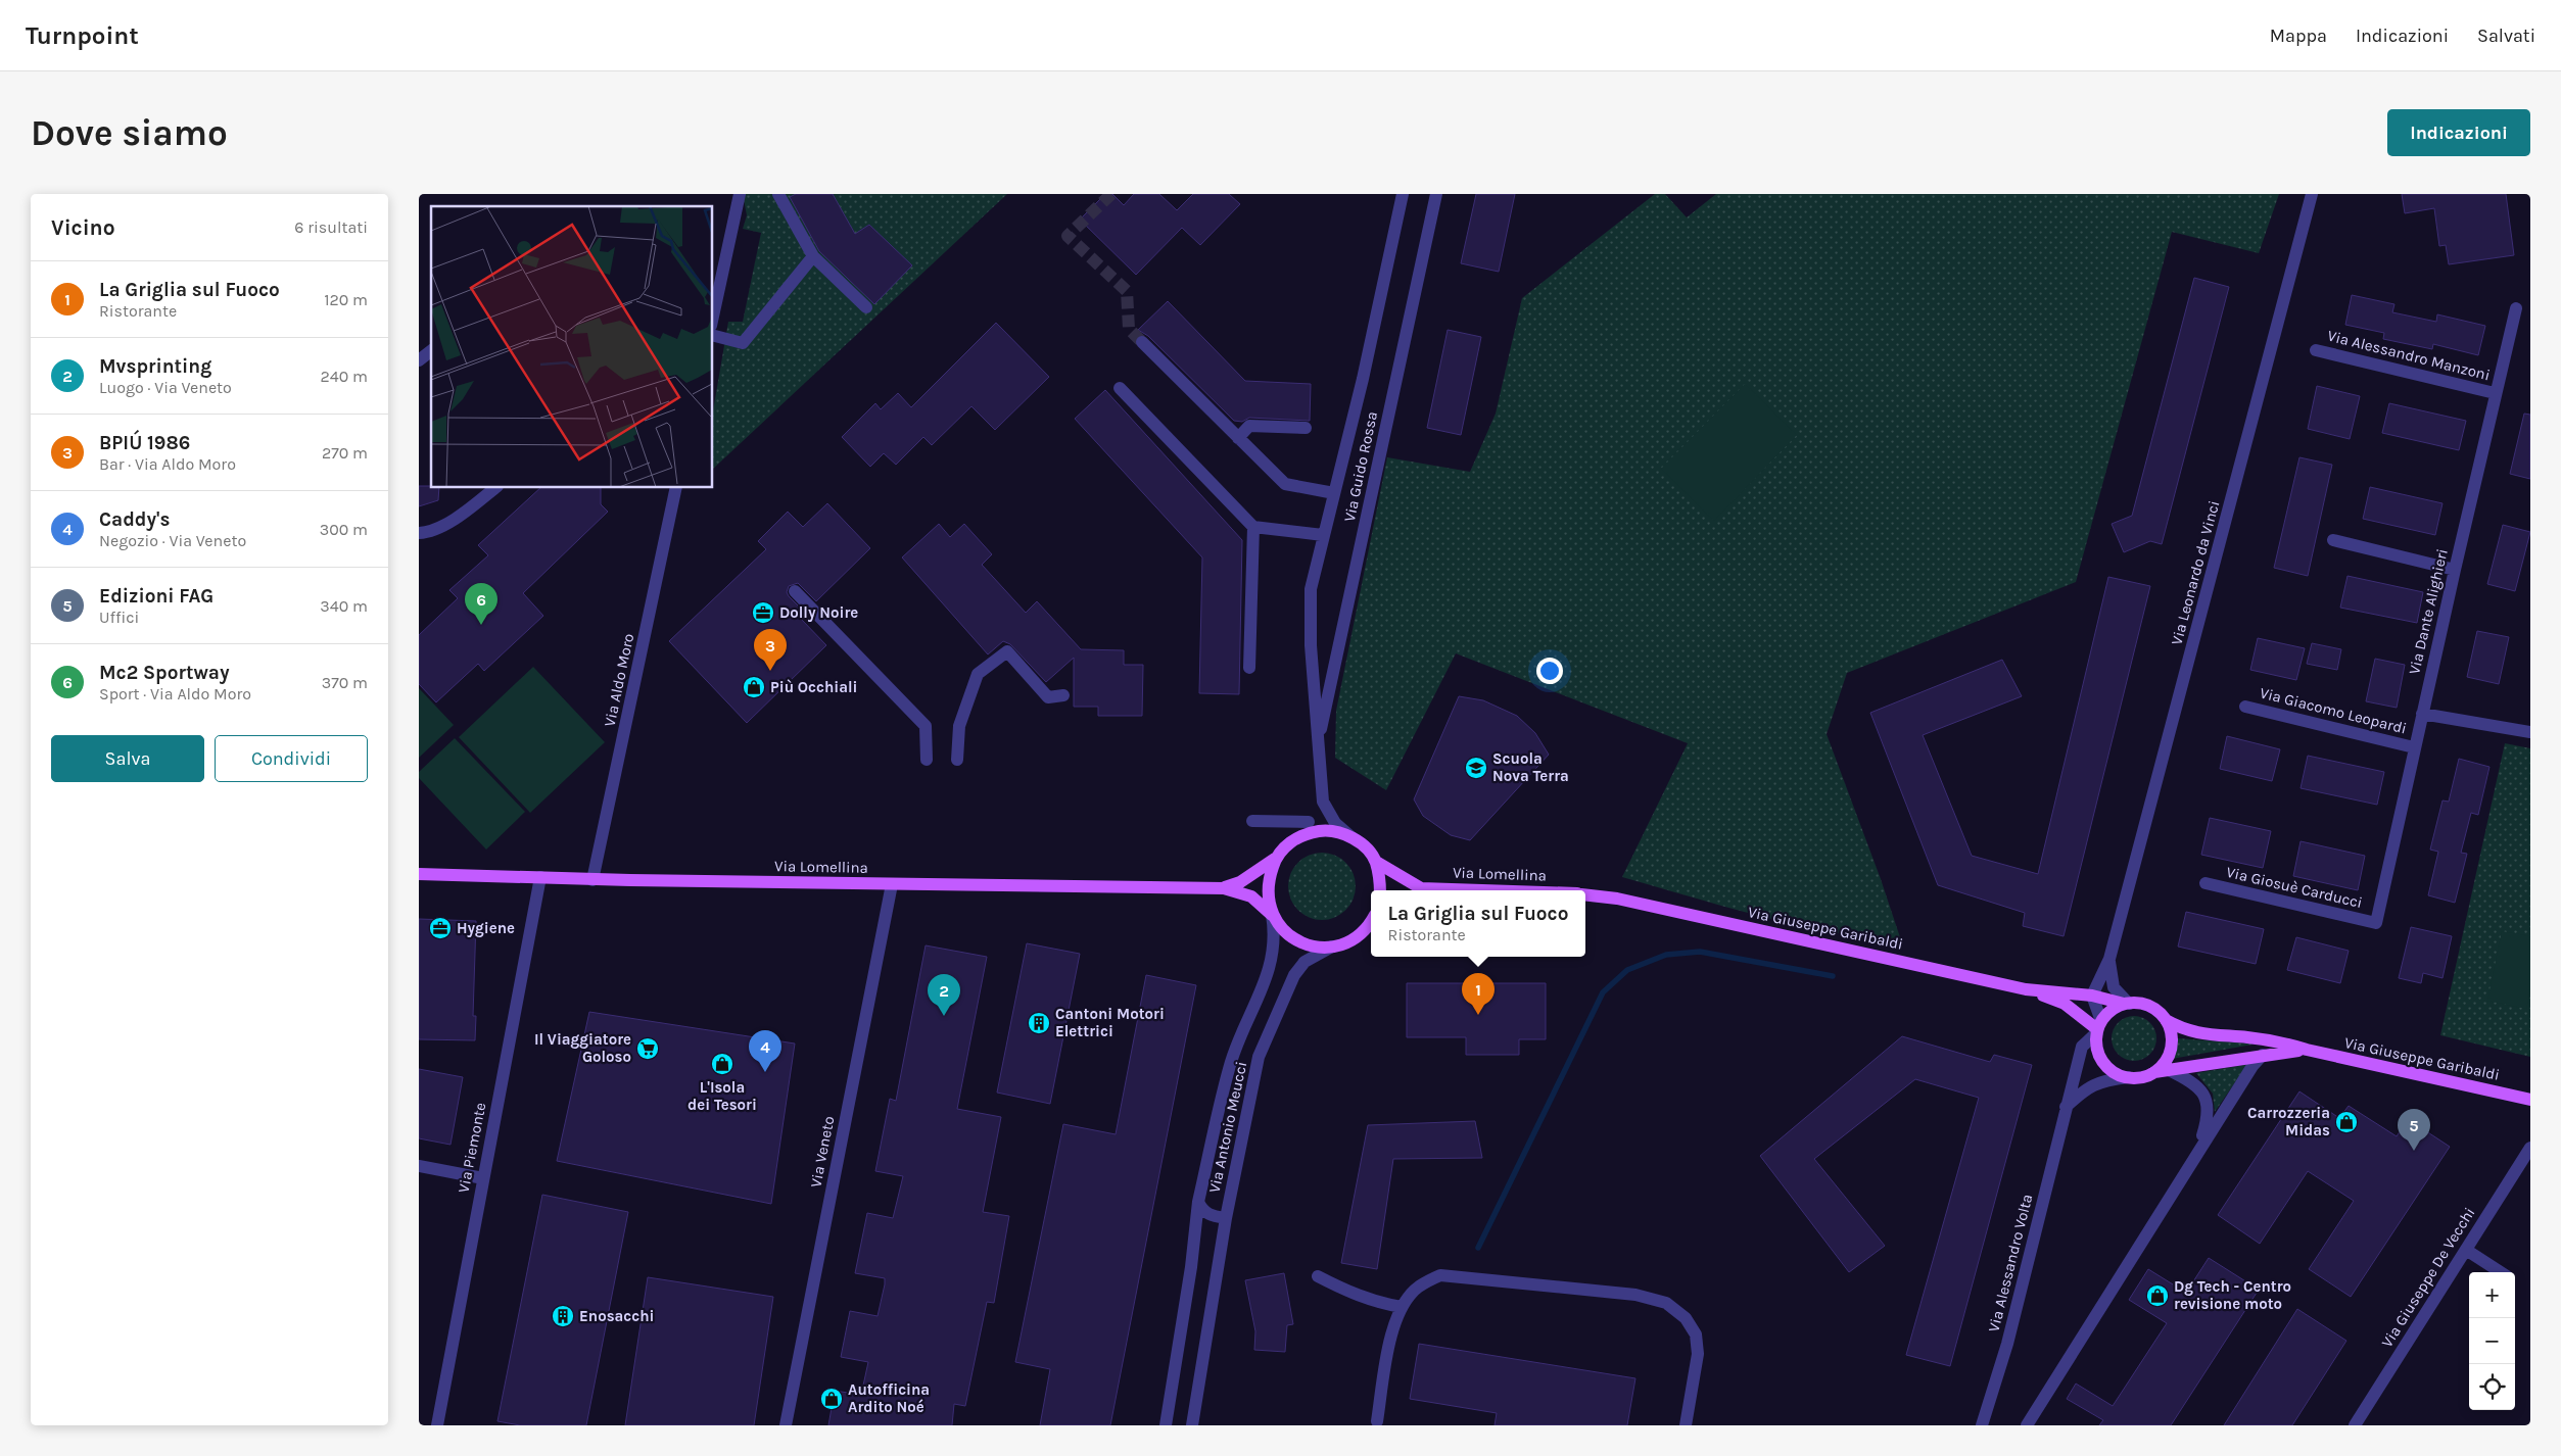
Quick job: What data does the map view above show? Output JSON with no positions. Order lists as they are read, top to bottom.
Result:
{
  "streets": {
    "main road": ["Via Lomellina", "Via Giuseppe Garibaldi"],
    "street": [
      "Via Alessandro Manzoni",
      "Via Guido Rossa",
      "Via Leonardo da Vinci",
      "Via Dante Alighieri",
      "Via Aldo Moro",
      "Via Giacomo Leopardi",
      "Via Giosuè Carducci",
      "Via Antonio Meucci",
      "Via Piemonte",
      "Via Veneto",
      "Via Alessandro Volta",
      "Via Giuseppe De Vecchi"
    ]
  },
  "crossings": [
    ["Via Alessandro Manzoni", "Via Dante Alighieri"],
    ["Via Guido Rossa", "Via Lomellina"],
    ["Via Dante Alighieri", "Via Giacomo Leopardi"],
    ["Via Dante Alighieri", "Via Giosuè Carducci"],
    ["Via Aldo Moro", "Via Lomellina"],
    ["Via Lomellina", "Via Antonio Meucci"],
    ["Via Lomellina", "Via Piemonte"],
    ["Via Lomellina", "Via Veneto"],
    ["Via Giuseppe Garibaldi", "Via Alessandro Volta"]
  ],
  "places": {
    "office": ["Dolly Noire", "Hygiene"],
    "shop": [
      "Più Occhiali",
      "L'Isola dei Tesori",
      "Carrozzeria Midas",
      "Dg Tech - Centro revisione moto",
      "Autofficina Ardito Noé"
    ],
    "school or university": ["Scuola Nova Terra"],
    "building": ["Cantoni Motori Elettrici", "Enosacchi"],
    "supermarket": ["Il Viaggiatore Goloso"]
  },
  "page": {
    "header": "Turnpoint",
    "nav": ["Mappa", "Indicazioni", "Salvati"],
    "buttons": [
      "Indicazioni",
      ["Salva", "Condividi"]
    ],
    "title": "Dove siamo",
    "heading": ["Vicino", "6 risultati"],
    "list": [
      {
        "mark": "1",
        "name": "La Griglia sul Fuoco",
        "note": "Ristorante",
        "value": "120 m"
      },
      {
        "mark": "2",
        "name": "Mvsprinting",
        "note": "Luogo · Via Veneto",
        "value": "240 m"
      },
      {
        "mark": "3",
        "name": "BPIÚ 1986",
        "note": "Bar · Via Aldo Moro",
        "value": "270 m"
      },
      {
        "mark": "4",
        "name": "Caddy's",
        "note": "Negozio · Via Veneto",
        "value": "300 m"
      },
      {
        "mark": "5",
        "name": "Edizioni FAG",
        "note": "Uffici",
        "value": "340 m"
      },
      {
        "mark": "6",
        "name": "Mc2 Sportway",
        "note": "Sport · Via Aldo Moro",
        "value": "370 m"
      }
    ],
    "pins": [
      "6",
      "3",
      "1",
      "2",
      "4",
      "5"
    ],
    "popup": ["La Griglia sul Fuoco", "Ristorante"],
    "map_buttons": ["+", "−"]
  }
}
